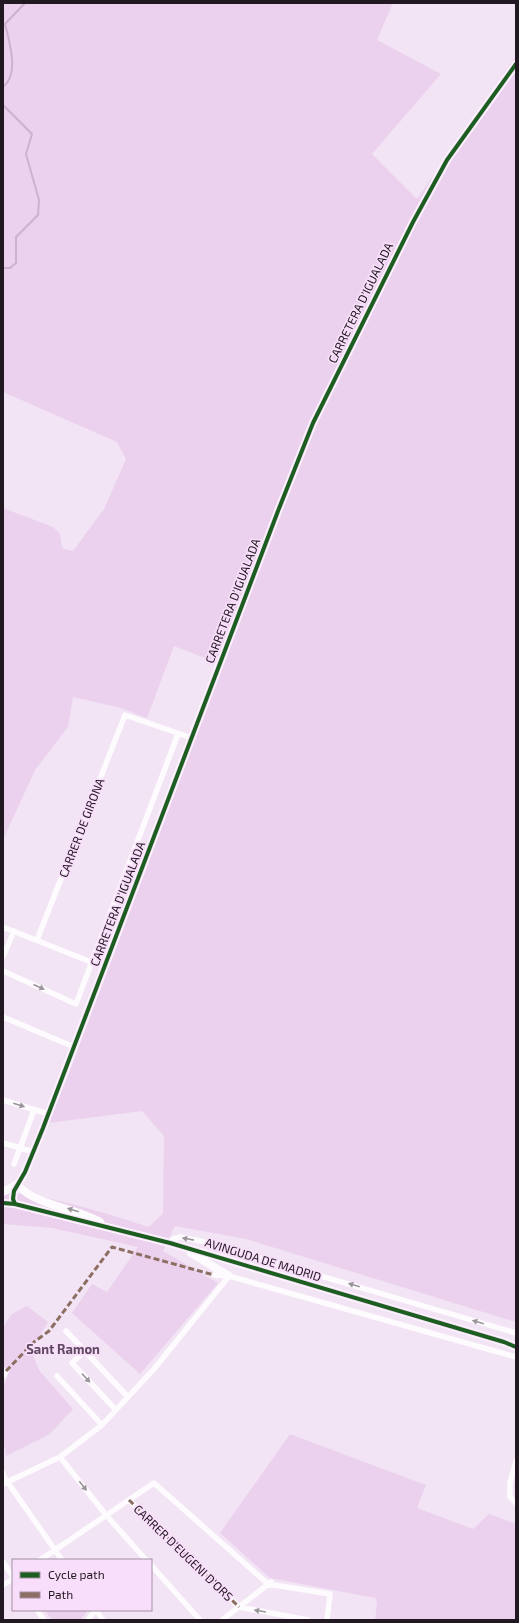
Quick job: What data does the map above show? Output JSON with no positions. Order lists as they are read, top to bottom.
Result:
{
  "streets": {
    "street": [
      "CARRETERA D'IGUALADA",
      "CARRER DE GIRONA",
      "AVINGUDA DE MADRID",
      "CARRER D'EUGENI D'ORS"
    ]
  },
  "crossings": [
    ["CARRETERA D'IGUALADA", "AVINGUDA DE MADRID"]
  ],
  "districts": ["Sant Ramon"],
  "legend": ["Cycle path", "Path"]
}
